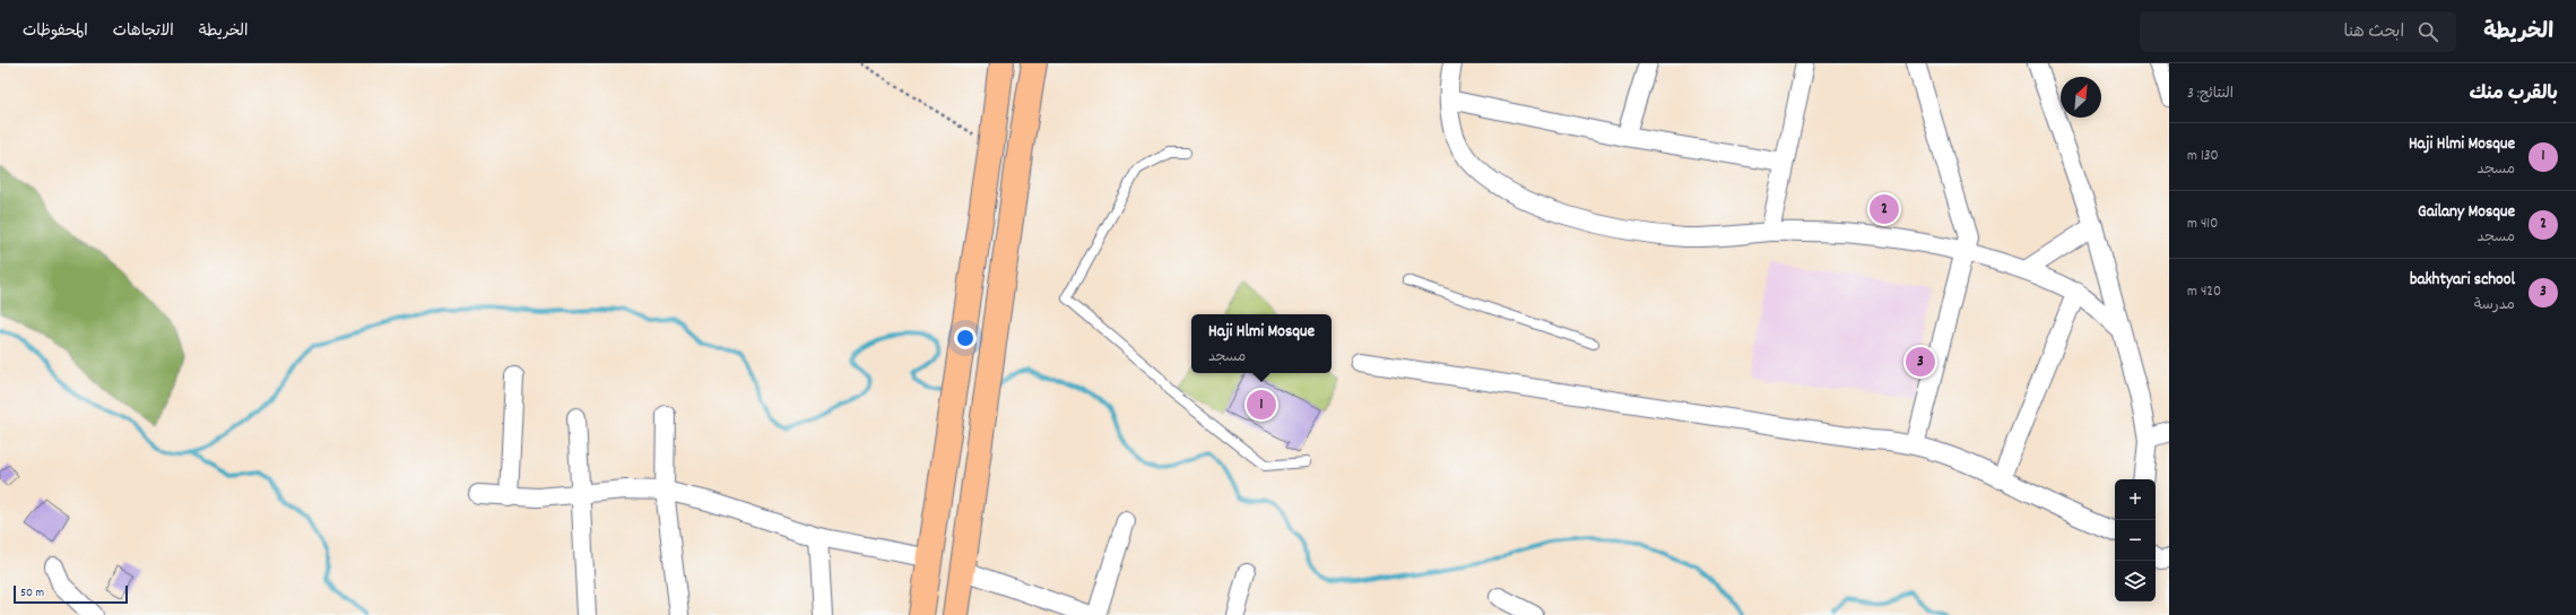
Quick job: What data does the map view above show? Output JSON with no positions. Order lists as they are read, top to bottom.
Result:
{
  "scale_bar": "50 m",
  "north": "top right",
  "page": {
    "header": "الخريطة",
    "search": "ابحث هنا",
    "nav": ["الخريطة", "الاتجاهات", "المحفوظات"],
    "heading": ["بالقرب منك", "النتائج: 3"],
    "list": [
      {
        "mark": "1",
        "name": "Haji Hlmi Mosque",
        "note": "مسجد",
        "value": "130 m"
      },
      {
        "mark": "2",
        "name": "Gailany Mosque",
        "note": "مسجد",
        "value": "410 m"
      },
      {
        "mark": "3",
        "name": "bakhtyari school",
        "note": "مدرسة",
        "value": "420 m"
      }
    ],
    "pins": ["2", "3", "1"],
    "popup": ["Haji Hlmi Mosque", "مسجد"],
    "map_buttons": ["+", "−"],
    "scale": "50 m"
  }
}
